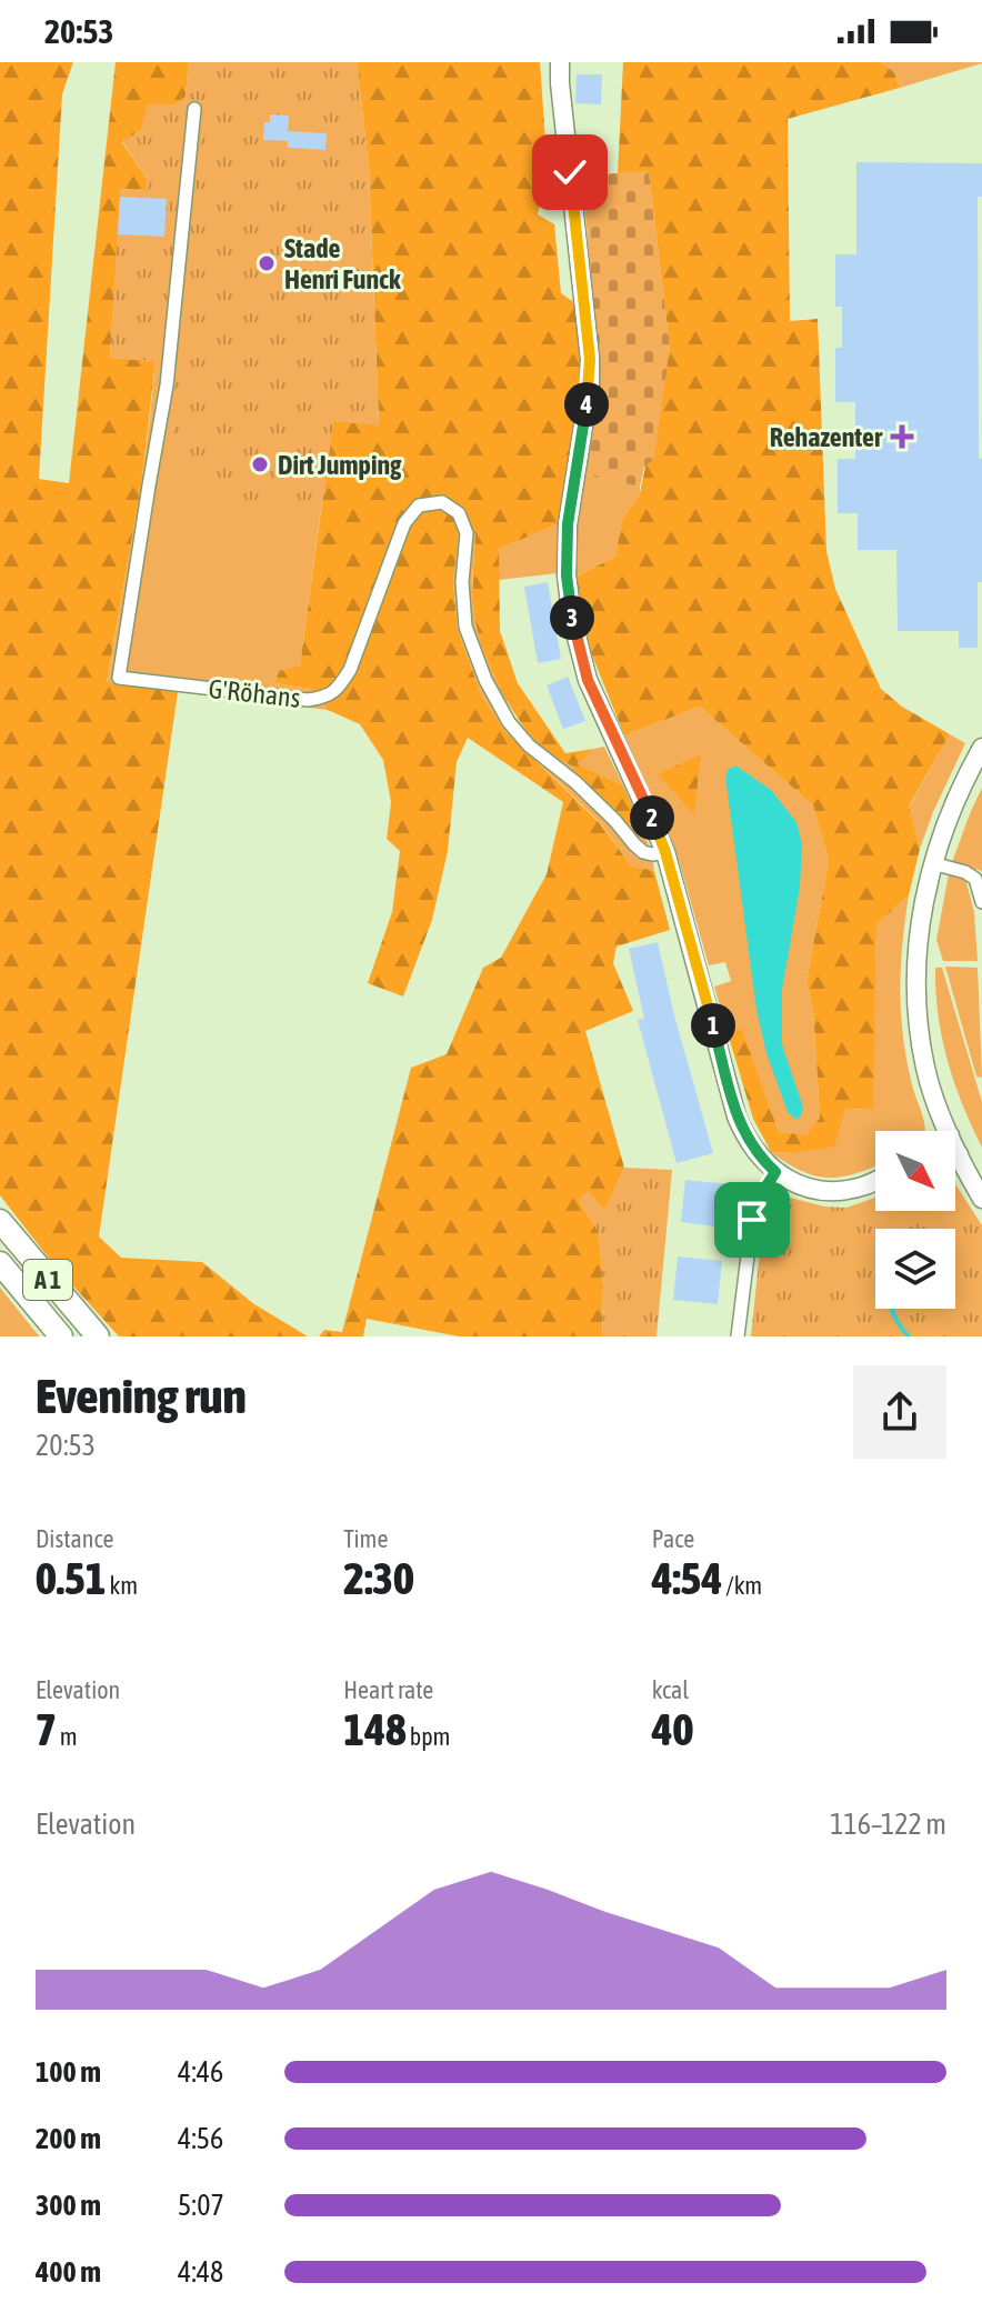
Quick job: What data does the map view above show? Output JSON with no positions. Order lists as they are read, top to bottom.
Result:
{
  "streets": {
    "highway": ["A 1"],
    "street": ["G'Röhans"]
  },
  "places": {
    "other": ["Stade Henri Funck", "Dirt Jumping"],
    "health": ["Rehazenter"]
  },
  "north": "bottom right",
  "page": {
    "status": "20:53",
    "pins": [
      "4",
      "3",
      "2",
      "1"
    ],
    "heading": ["Evening run", "20:53"],
    "stats": [
      ["Distance", "0.51 km"],
      ["Time", "2:30"],
      ["Pace", "4:54 /km"],
      ["Elevation", "7 m"],
      ["Heart rate", "148 bpm"],
      ["kcal", "40"]
    ],
    "chart": ["Elevation", "116–122 m"],
    "list": [
      {
        "name": "100 m",
        "note": "4:46"
      },
      {
        "name": "200 m",
        "note": "4:56"
      },
      {
        "name": "300 m",
        "note": "5:07"
      },
      {
        "name": "400 m",
        "note": "4:48"
      }
    ]
  }
}
